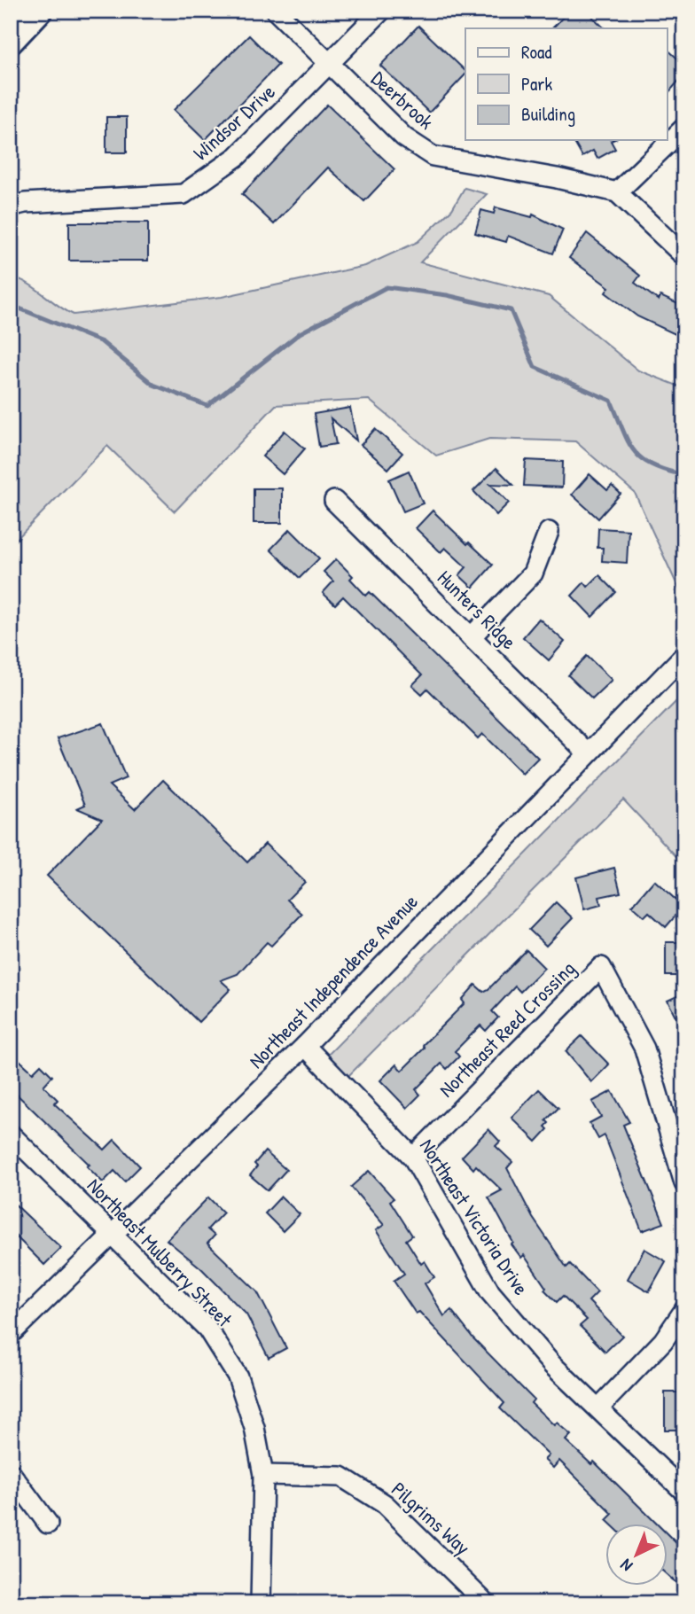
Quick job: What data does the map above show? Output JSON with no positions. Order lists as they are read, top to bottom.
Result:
{
  "streets": {
    "street": [
      "Deerbrook",
      "Windsor Drive",
      "Hunters Ridge",
      "Northeast Independence Avenue",
      "Northeast Reed Crossing",
      "Northeast Victoria Drive",
      "Northeast Mulberry Street",
      "Pilgrims Way"
    ]
  },
  "crossings": [
    ["Deerbrook", "Windsor Drive"],
    ["Hunters Ridge", "Northeast Independence Avenue"],
    ["Northeast Independence Avenue", "Northeast Victoria Drive"],
    ["Northeast Independence Avenue", "Northeast Mulberry Street"],
    ["Northeast Reed Crossing", "Northeast Victoria Drive"],
    ["Northeast Mulberry Street", "Pilgrims Way"]
  ],
  "legend": ["Road", "Park", "Building"],
  "north": "bottom left"
}
